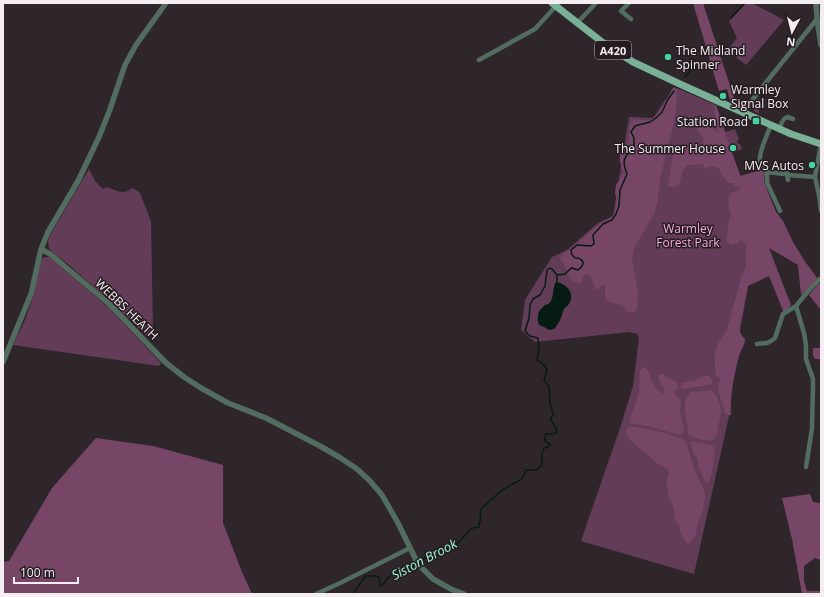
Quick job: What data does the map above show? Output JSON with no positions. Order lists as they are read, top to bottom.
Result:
{
  "streets": {
    "main road": ["A420"],
    "street": ["WEBBS HEATH"]
  },
  "water": ["Siston Brook"],
  "parks": ["Warmley Forest Park"],
  "places": {
    "other": [
      "The Midland Spinner",
      "Warmley Signal Box",
      "The Summer House",
      "MVS Autos"
    ],
    "transit": ["Station Road"]
  },
  "scale_bar": "100 m",
  "north": "bottom"
}
